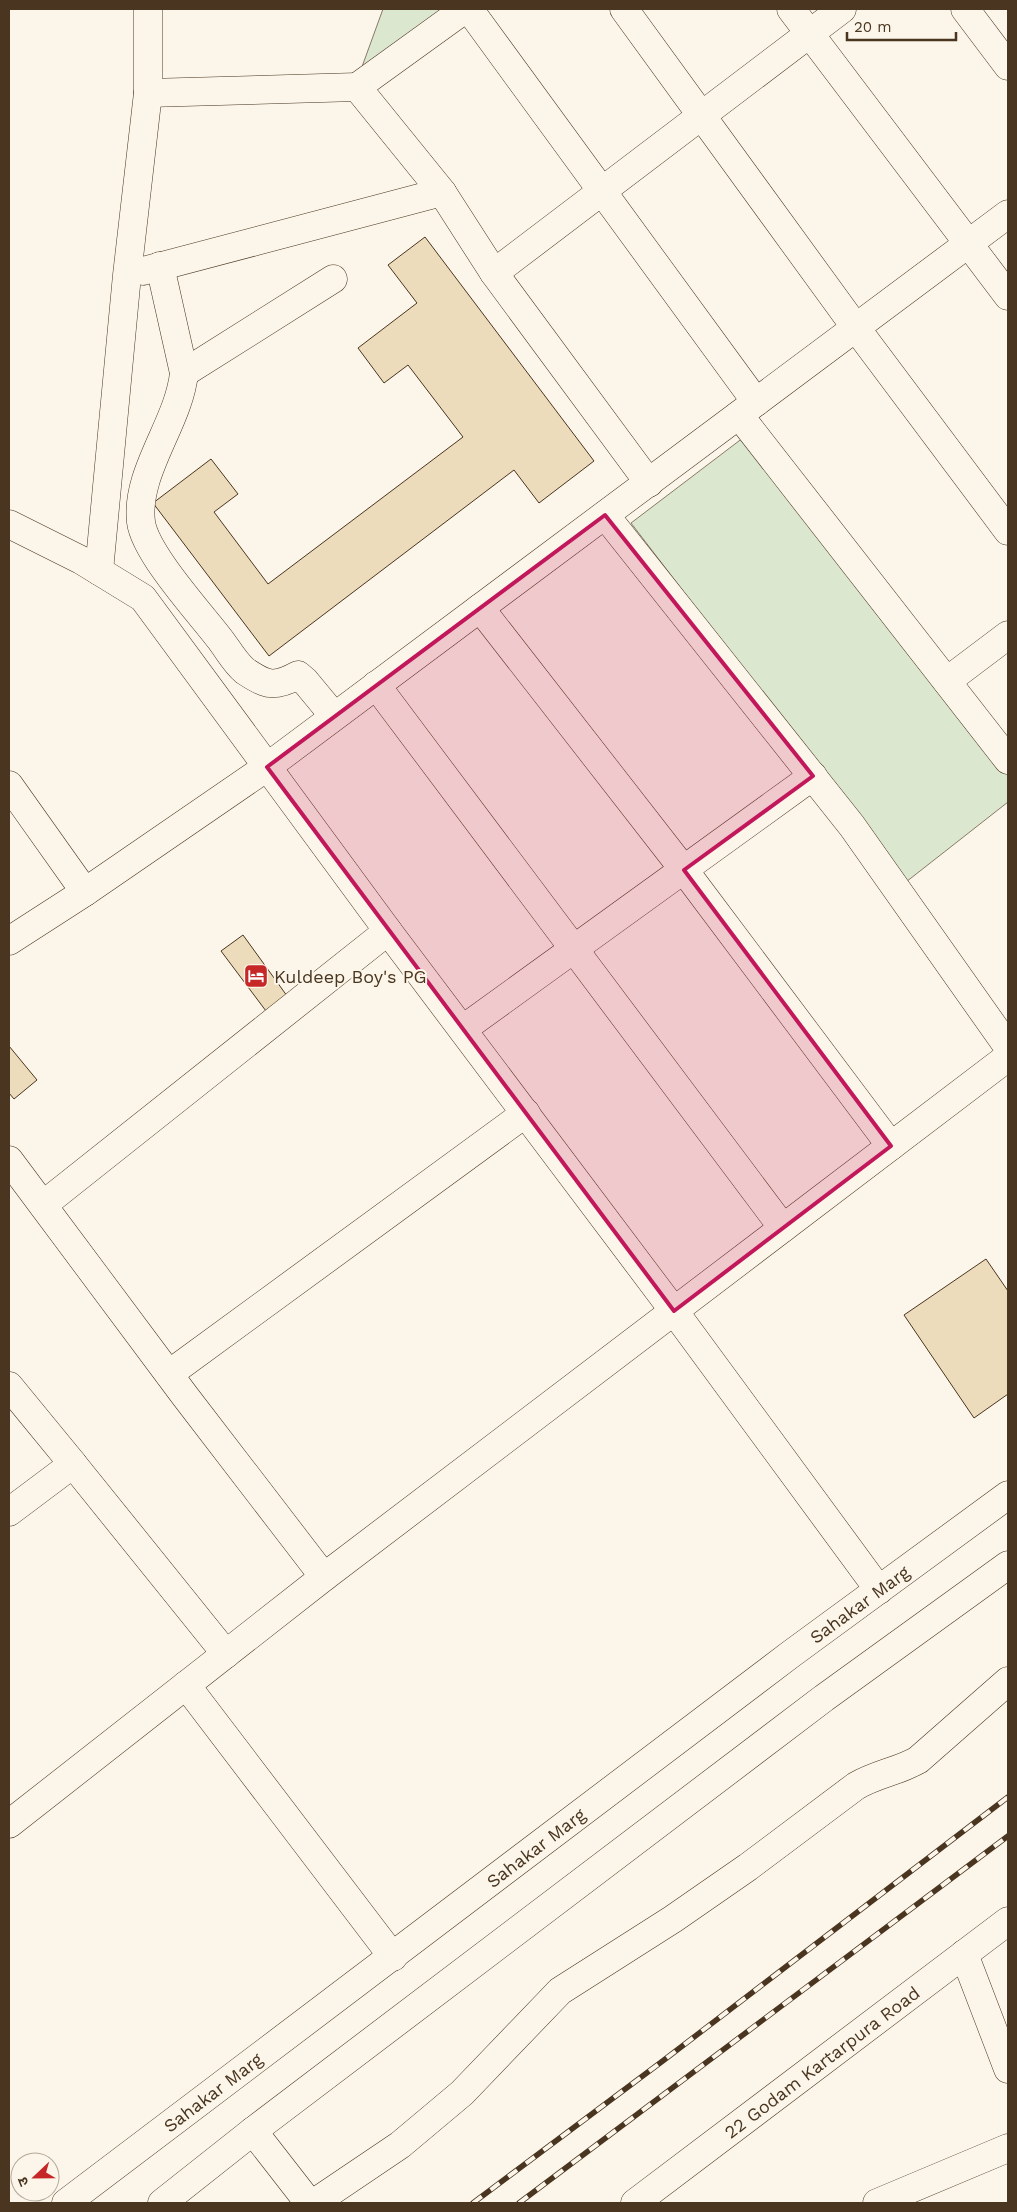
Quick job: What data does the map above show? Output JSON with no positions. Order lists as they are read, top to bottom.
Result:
{
  "streets": {
    "street": ["Sahakar Marg", "22 Godam Kartarpura Road"]
  },
  "places": {
    "hotel": ["Kuldeep Boy's PG"]
  },
  "scale_bar": "20 m",
  "north": "left"
}
